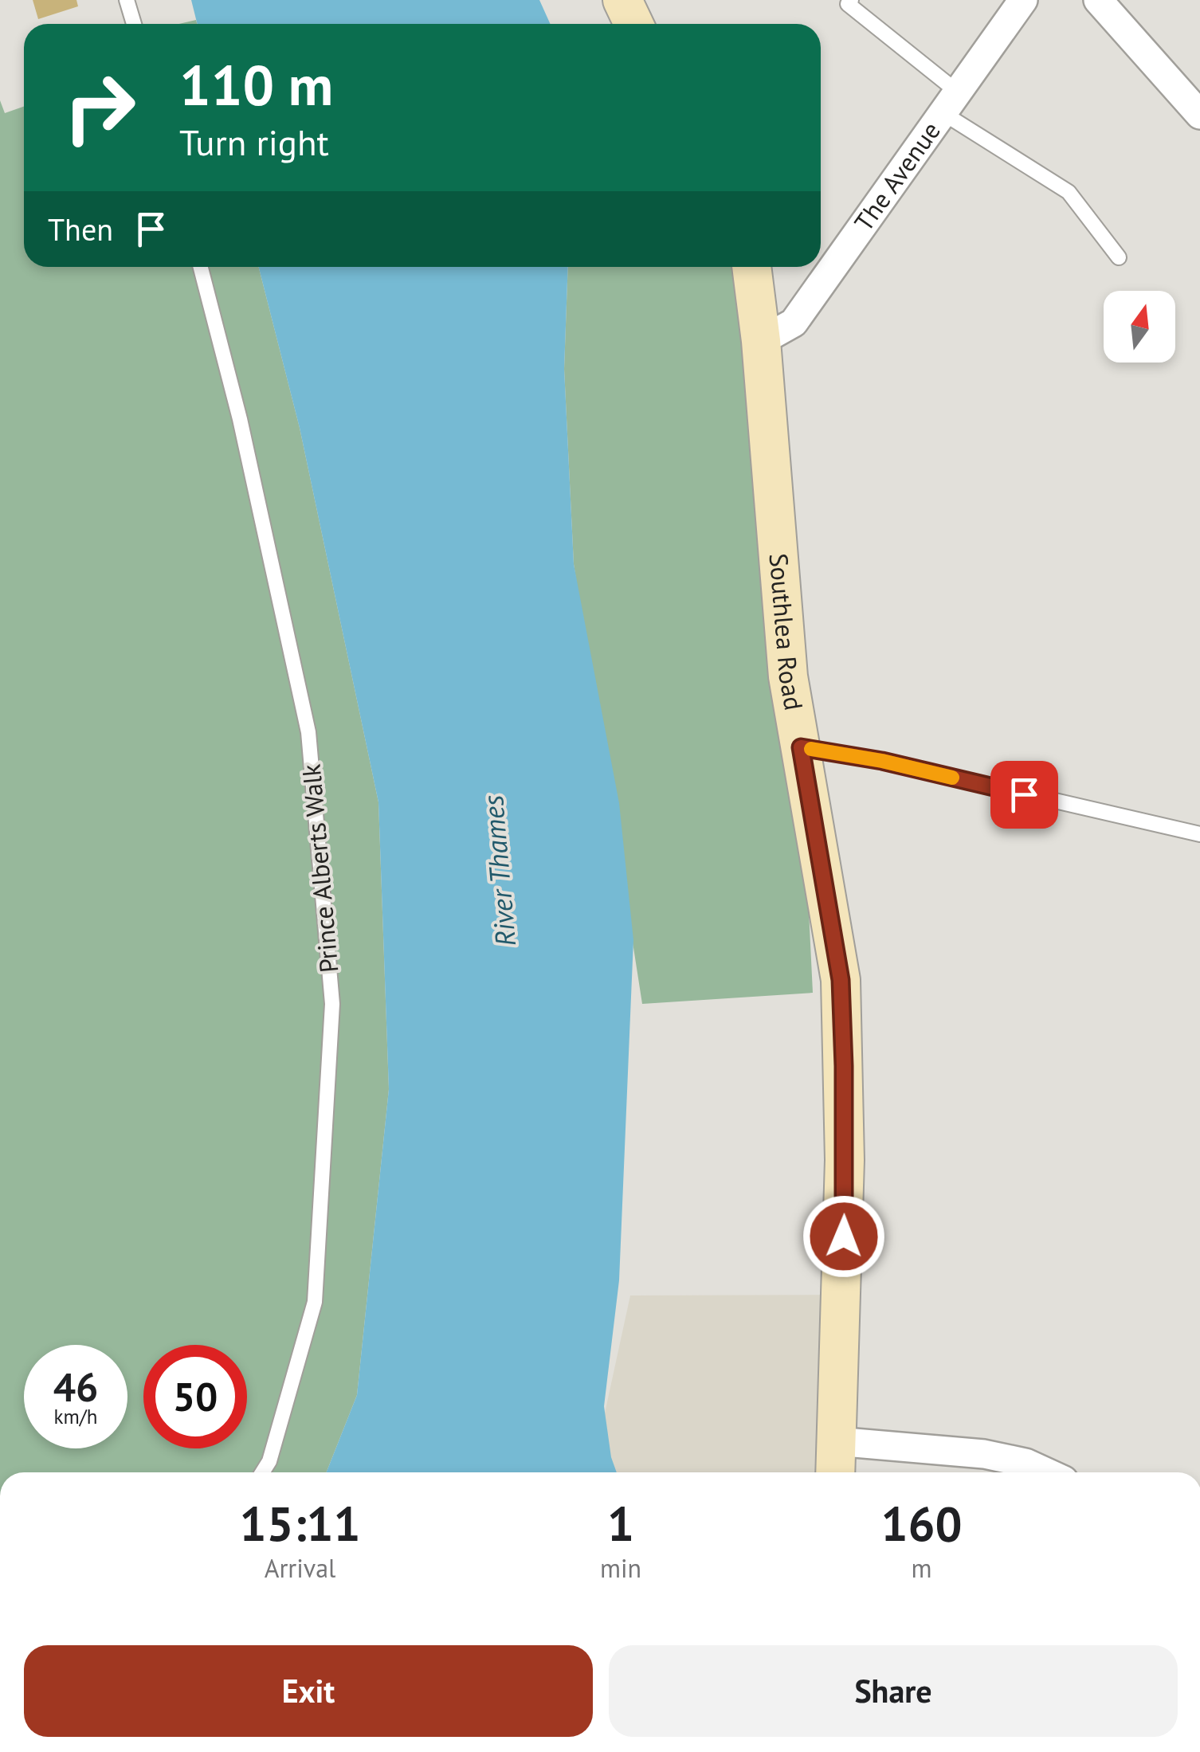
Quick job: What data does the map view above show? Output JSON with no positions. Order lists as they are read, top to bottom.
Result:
{
  "streets": {
    "main road": ["Southlea Road"],
    "street": ["The Avenue"],
    "lane": ["Prince Alberts Walk"]
  },
  "crossings": [
    ["The Avenue", "Southlea Road"]
  ],
  "water": ["River Thames"],
  "north": "top",
  "page": {
    "turn": ["110 m", "Turn right"],
    "then": "Then",
    "speed": "46 km/h",
    "limit": "50",
    "eta": [
      "15:11",
      "Arrival",
      "1",
      "min",
      "160",
      "m"
    ],
    "buttons": ["Exit", "Share"]
  }
}
